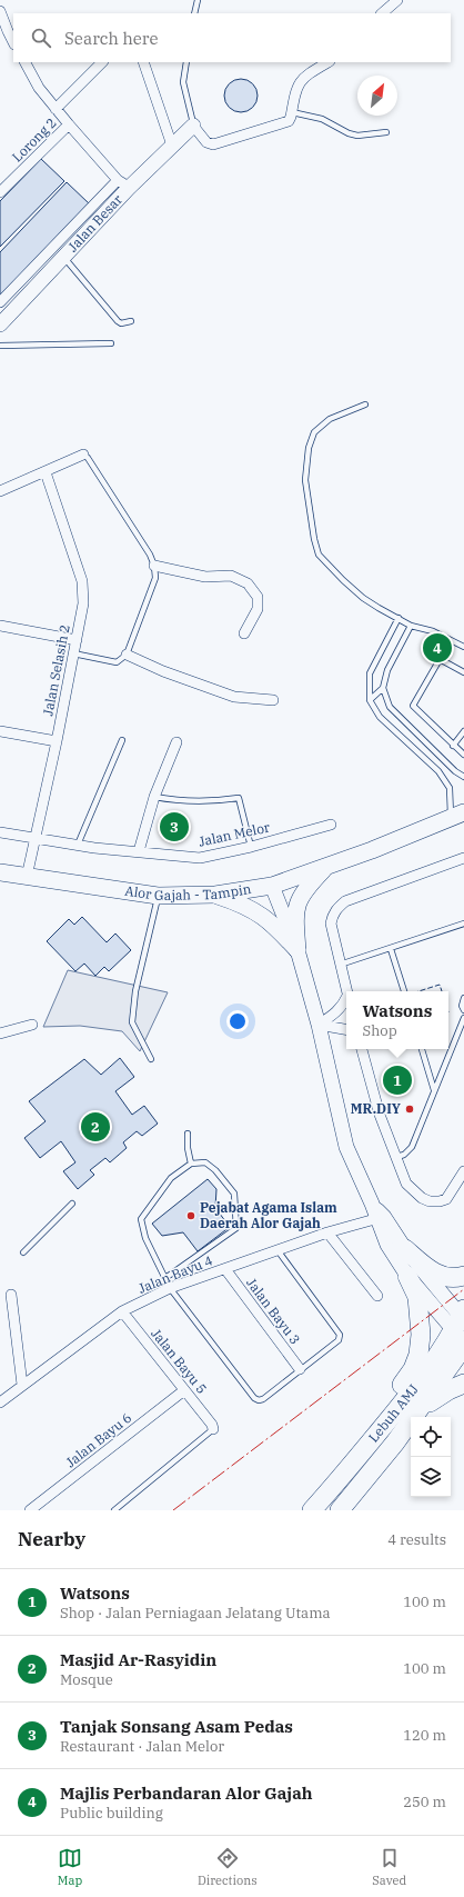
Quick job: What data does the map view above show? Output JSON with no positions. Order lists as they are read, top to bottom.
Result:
{
  "streets": {
    "highway": ["Lebuh AMJ"],
    "main road": ["Alor Gajah - Tampin"],
    "street": [
      "Lorong 2",
      "Jalan Besar",
      "Jalan Selasih 2",
      "Jalan Melor",
      "Jalan Bayu 4",
      "Jalan Bayu 3",
      "Jalan Bayu 5",
      "Jalan Bayu 6"
    ]
  },
  "crossings": [
    ["Jalan Selasih 2", "Jalan Melor"],
    ["Jalan Selasih 2", "Alor Gajah - Tampin"],
    ["Jalan Bayu 4", "Jalan Bayu 3"],
    ["Jalan Bayu 4", "Jalan Bayu 5"],
    ["Jalan Bayu 5", "Jalan Bayu 6"]
  ],
  "places": ["MR.DIY", "Pejabat Agama Islam Daerah Alor Gajah"],
  "north": "top right",
  "page": {
    "search": "Search here",
    "pins": [
      "4",
      "3",
      "1",
      "2"
    ],
    "popup": ["Watsons", "Shop"],
    "heading": ["Nearby", "4 results"],
    "list": [
      {
        "mark": "1",
        "name": "Watsons",
        "note": "Shop · Jalan Perniagaan Jelatang Utama",
        "value": "100 m"
      },
      {
        "mark": "2",
        "name": "Masjid Ar-Rasyidin",
        "note": "Mosque",
        "value": "100 m"
      },
      {
        "mark": "3",
        "name": "Tanjak Sonsang Asam Pedas",
        "note": "Restaurant · Jalan Melor",
        "value": "120 m"
      },
      {
        "mark": "4",
        "name": "Majlis Perbandaran Alor Gajah",
        "note": "Public building",
        "value": "250 m"
      }
    ],
    "nav": ["Map", "Directions", "Saved"]
  }
}
